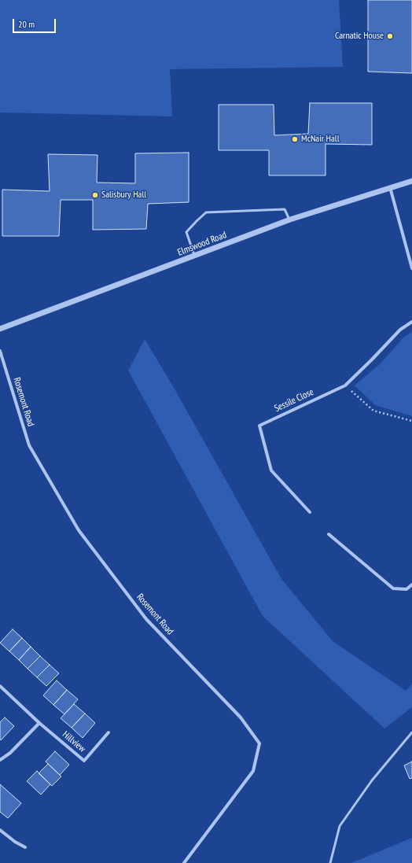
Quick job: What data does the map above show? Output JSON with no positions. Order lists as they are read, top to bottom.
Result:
{
  "streets": {
    "street": [
      "Elmswood Road",
      "Sessile Close",
      "Rosemont Road",
      "Hillview"
    ]
  },
  "places": ["Carnatic House", "McNair Hall", "Salisbury Hall"],
  "scale_bar": "20 m"
}
